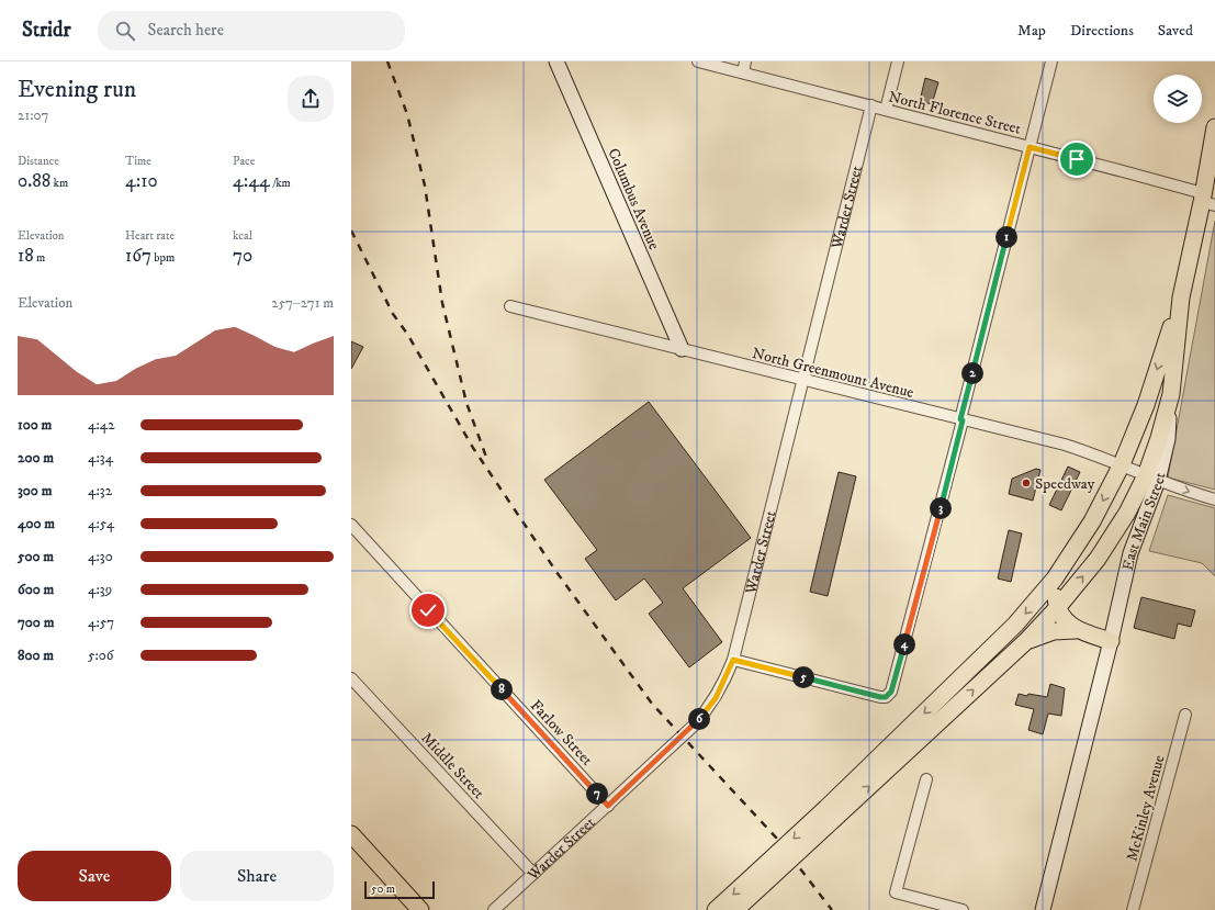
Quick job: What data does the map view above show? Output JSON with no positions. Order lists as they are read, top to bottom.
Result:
{
  "streets": {
    "main road": ["Columbus Avenue", "East Main Street"],
    "street": [
      "North Florence Street",
      "Warder Street",
      "North Greenmount Avenue",
      "Farlow Street",
      "Middle Street",
      "McKinley Avenue"
    ]
  },
  "crossings": [
    ["North Florence Street", "Warder Street"],
    ["Columbus Avenue", "North Greenmount Avenue"],
    ["Warder Street", "North Greenmount Avenue"],
    ["Warder Street", "Farlow Street"],
    ["Warder Street", "Middle Street"],
    ["North Greenmount Avenue", "East Main Street"]
  ],
  "places": ["Speedway"],
  "scale_bar": "50 m",
  "page": {
    "header": "Stridr",
    "search": "Search here",
    "nav": ["Map", "Directions", "Saved"],
    "heading": ["Evening run", "21:07"],
    "stats": [
      ["Distance", "0.88 km"],
      ["Time", "4:10"],
      ["Pace", "4:44 /km"],
      ["Elevation", "18 m"],
      ["Heart rate", "167 bpm"],
      ["kcal", "70"]
    ],
    "pins": [
      "1",
      "2",
      "3",
      "4",
      "5",
      "8",
      "6",
      "7"
    ],
    "chart": ["Elevation", "257–271 m"],
    "list": [
      {
        "name": "100 m",
        "note": "4:42"
      },
      {
        "name": "200 m",
        "note": "4:34"
      },
      {
        "name": "300 m",
        "note": "4:32"
      },
      {
        "name": "400 m",
        "note": "4:54"
      },
      {
        "name": "500 m",
        "note": "4:30"
      },
      {
        "name": "600 m",
        "note": "4:39"
      },
      {
        "name": "700 m",
        "note": "4:57"
      },
      {
        "name": "800 m",
        "note": "5:06"
      }
    ],
    "buttons": ["Save", "Share"],
    "scale": "50 m"
  }
}
